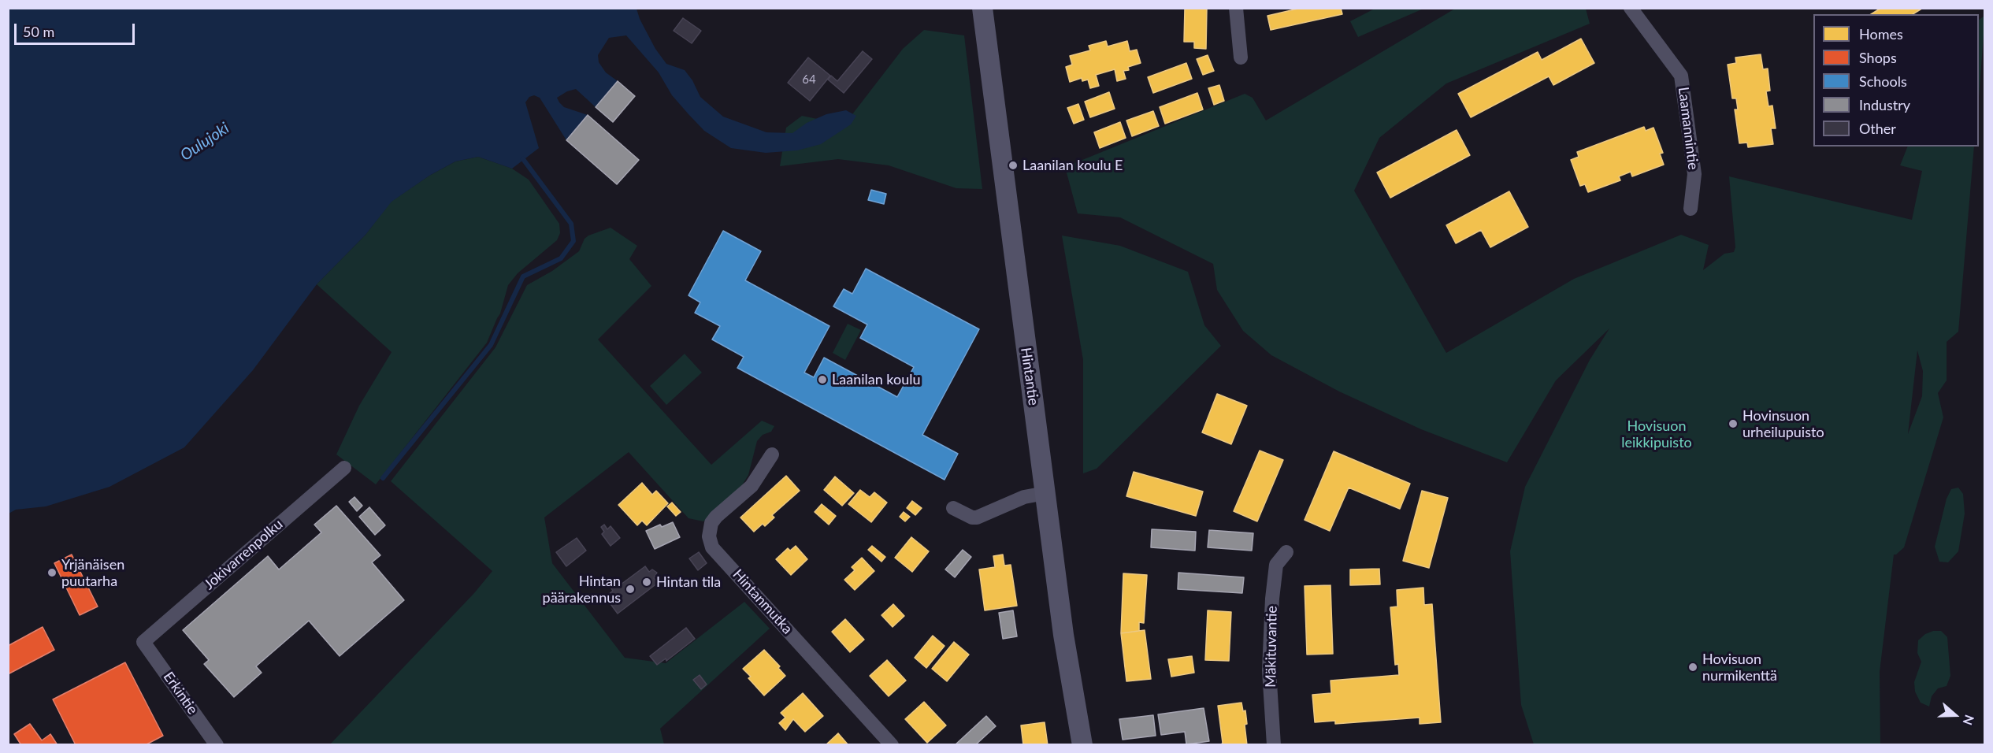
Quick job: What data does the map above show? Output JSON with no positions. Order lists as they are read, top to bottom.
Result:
{
  "streets": {
    "street": [
      "Laamannintie",
      "Hintantie",
      "Jokivarrenpolku",
      "Hintanmutka",
      "Mäkituvantie",
      "Erkintie"
    ]
  },
  "crossings": [
    ["Jokivarrenpolku", "Erkintie"]
  ],
  "water": ["Oulujoki"],
  "parks": ["Hovisuon leikkipuisto"],
  "places": [
    "Laanilan koulu E",
    "Laanilan koulu",
    "Hovinsuon urheilupuisto",
    "Yrjänäisen puutarha",
    "Hintan tila",
    "Hintan päärakennus",
    "Hovisuon nurmikenttä"
  ],
  "house_numbers": ["64"],
  "legend": [
    "Homes",
    "Shops",
    "Schools",
    "Industry",
    "Other"
  ],
  "scale_bar": "50 m",
  "north": "right"
}
